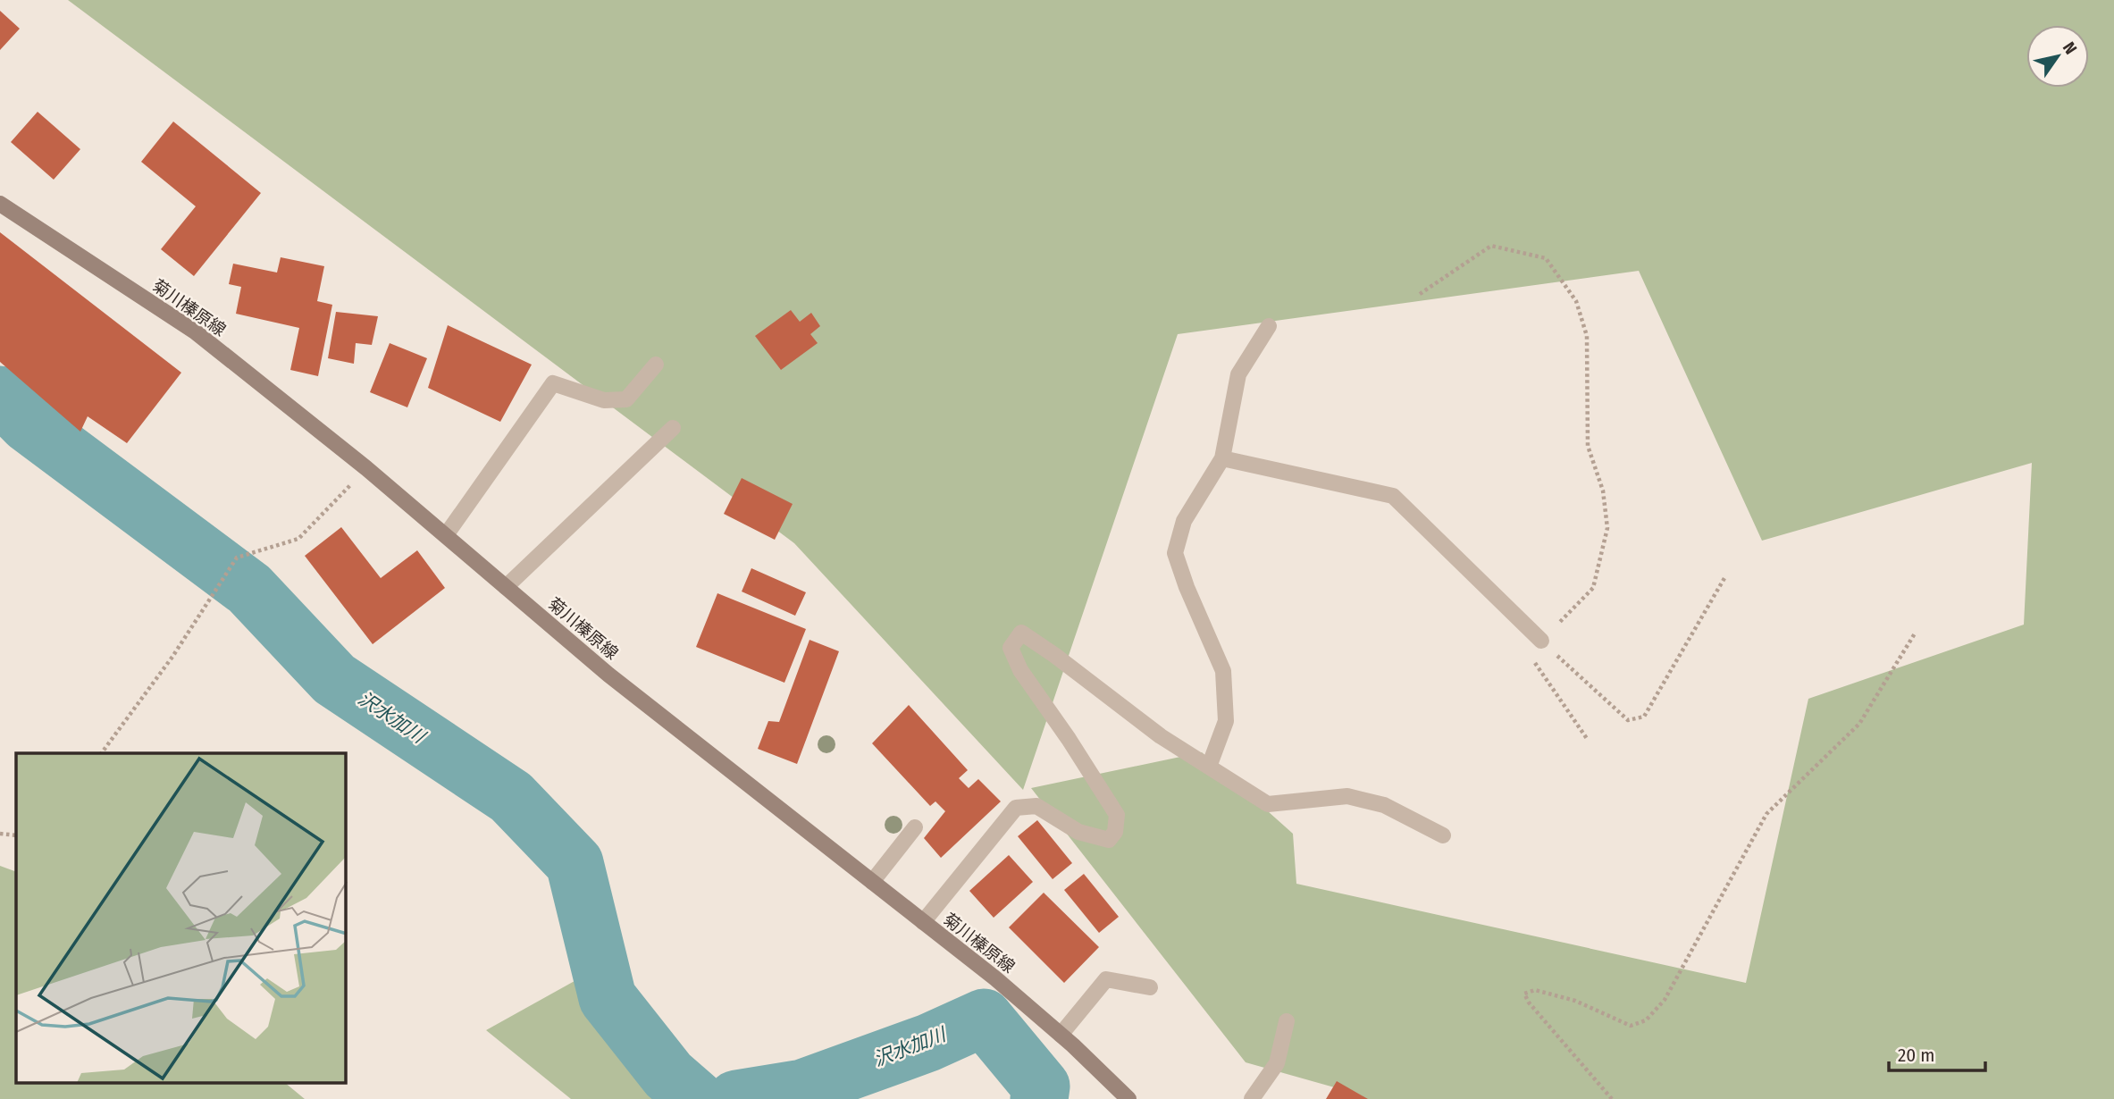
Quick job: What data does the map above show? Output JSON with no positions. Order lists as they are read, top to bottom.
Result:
{
  "streets": {
    "main road": ["菊川榛原線"]
  },
  "water": ["沢水加川"],
  "scale_bar": "20 m",
  "north": "top right"
}
